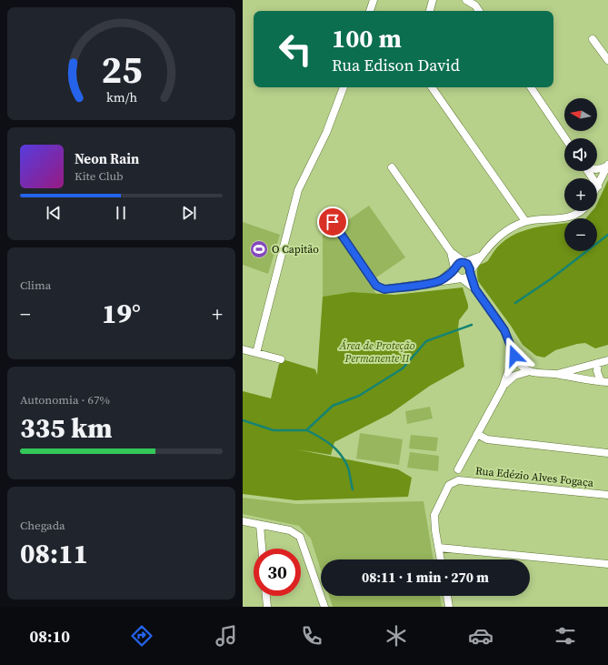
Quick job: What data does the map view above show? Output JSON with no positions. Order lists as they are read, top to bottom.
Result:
{
  "streets": {
    "street": ["Rua Edézio Alves Fogaça"]
  },
  "parks": ["Área de Proteção Permanente II"],
  "places": {
    "sports": ["O Capitão"]
  },
  "north": "left",
  "page": {
    "turn": ["100 m", "Rua Edison David"],
    "map_buttons": ["+", "−"],
    "song": ["Neon Rain", "Kite Club"],
    "tile": [
      "Clima",
      ["Autonomia · 67%", "335 km"],
      ["Chegada", "08:11"]
    ],
    "heat": ["−", "19°", "+"],
    "limit": "30",
    "trip": "08:11 · 1 min · 270 m",
    "tabs": "08:10",
    "gauge": ["25", "km/h"]
  }
}
